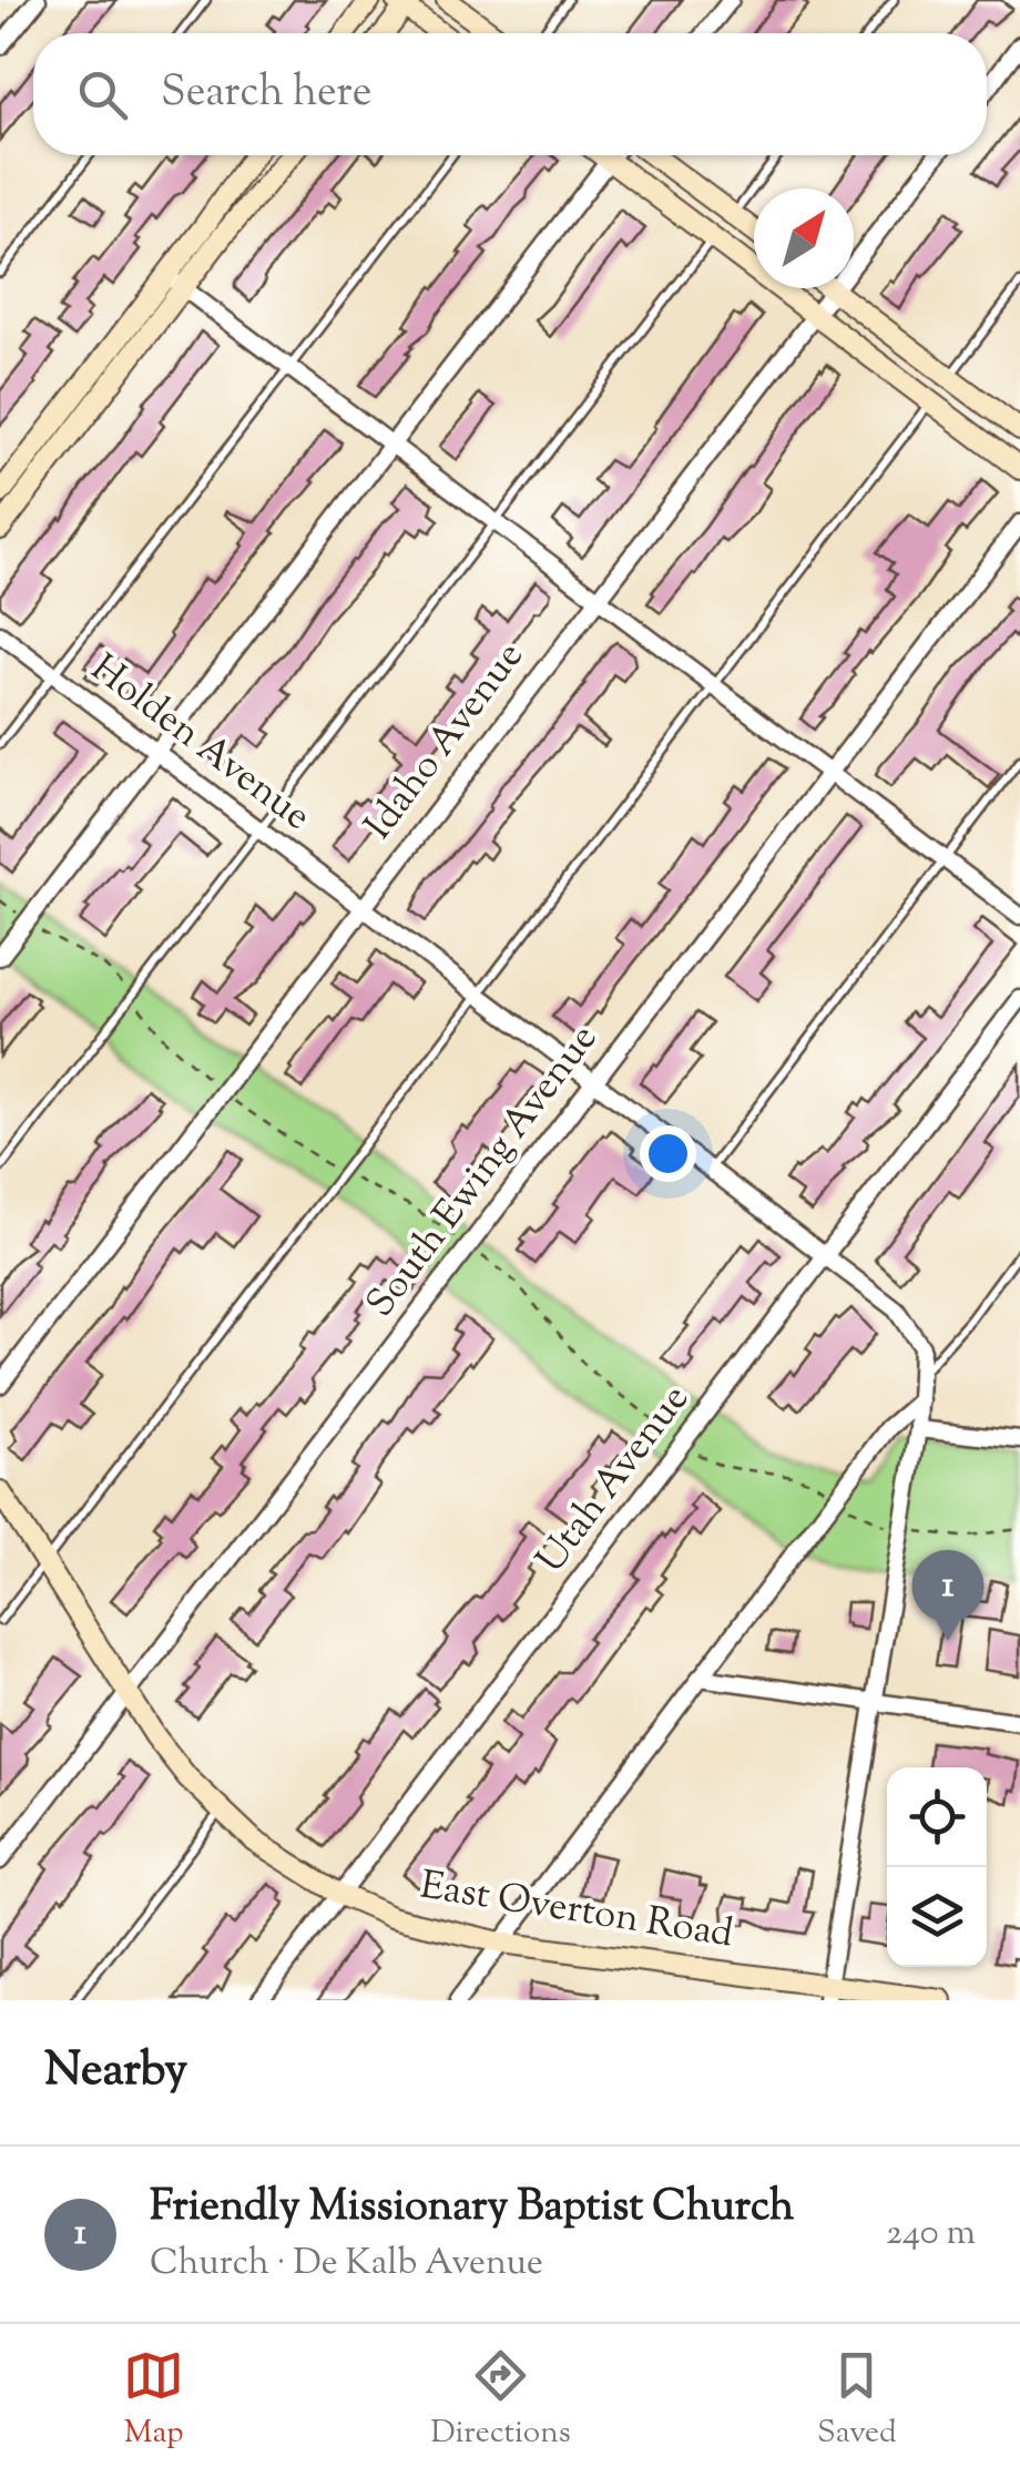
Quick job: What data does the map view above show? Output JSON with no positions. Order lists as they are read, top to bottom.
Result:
{
  "streets": {
    "main road": ["East Overton Road"],
    "street": [
      "Idaho Avenue",
      "Holden Avenue",
      "South Ewing Avenue",
      "Utah Avenue"
    ]
  },
  "crossings": [
    ["Idaho Avenue", "Holden Avenue"],
    ["Holden Avenue", "South Ewing Avenue"],
    ["Holden Avenue", "Utah Avenue"],
    ["Holden Avenue", "East Overton Road"],
    ["South Ewing Avenue", "East Overton Road"],
    ["Utah Avenue", "East Overton Road"]
  ],
  "north": "top right",
  "page": {
    "search": "Search here",
    "pins": "1",
    "heading": "Nearby",
    "list": [
      {
        "mark": "1",
        "name": "Friendly Missionary Baptist Church",
        "note": "Church · De Kalb Avenue",
        "value": "240 m"
      }
    ],
    "nav": ["Map", "Directions", "Saved"]
  }
}
